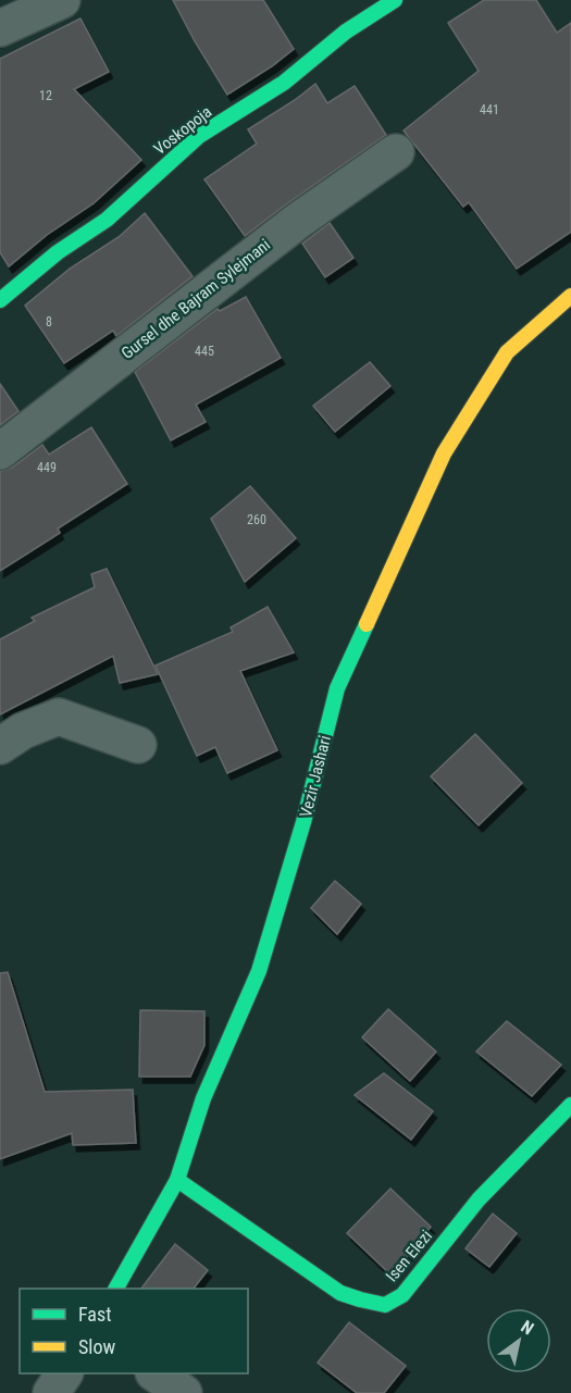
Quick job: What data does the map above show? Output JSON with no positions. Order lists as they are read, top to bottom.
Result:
{
  "streets": {
    "street": [
      "Voskopoja",
      "Gursel dhe Bajram Sylejmani",
      "Vezir Jashari",
      "Isen Elezi"
    ]
  },
  "crossings": [
    ["Vezir Jashari", "Isen Elezi"]
  ],
  "house_numbers": [
    "12",
    "441",
    "8",
    "445",
    "449",
    "260"
  ],
  "legend": ["Fast", "Slow"],
  "north": "top right"
}
